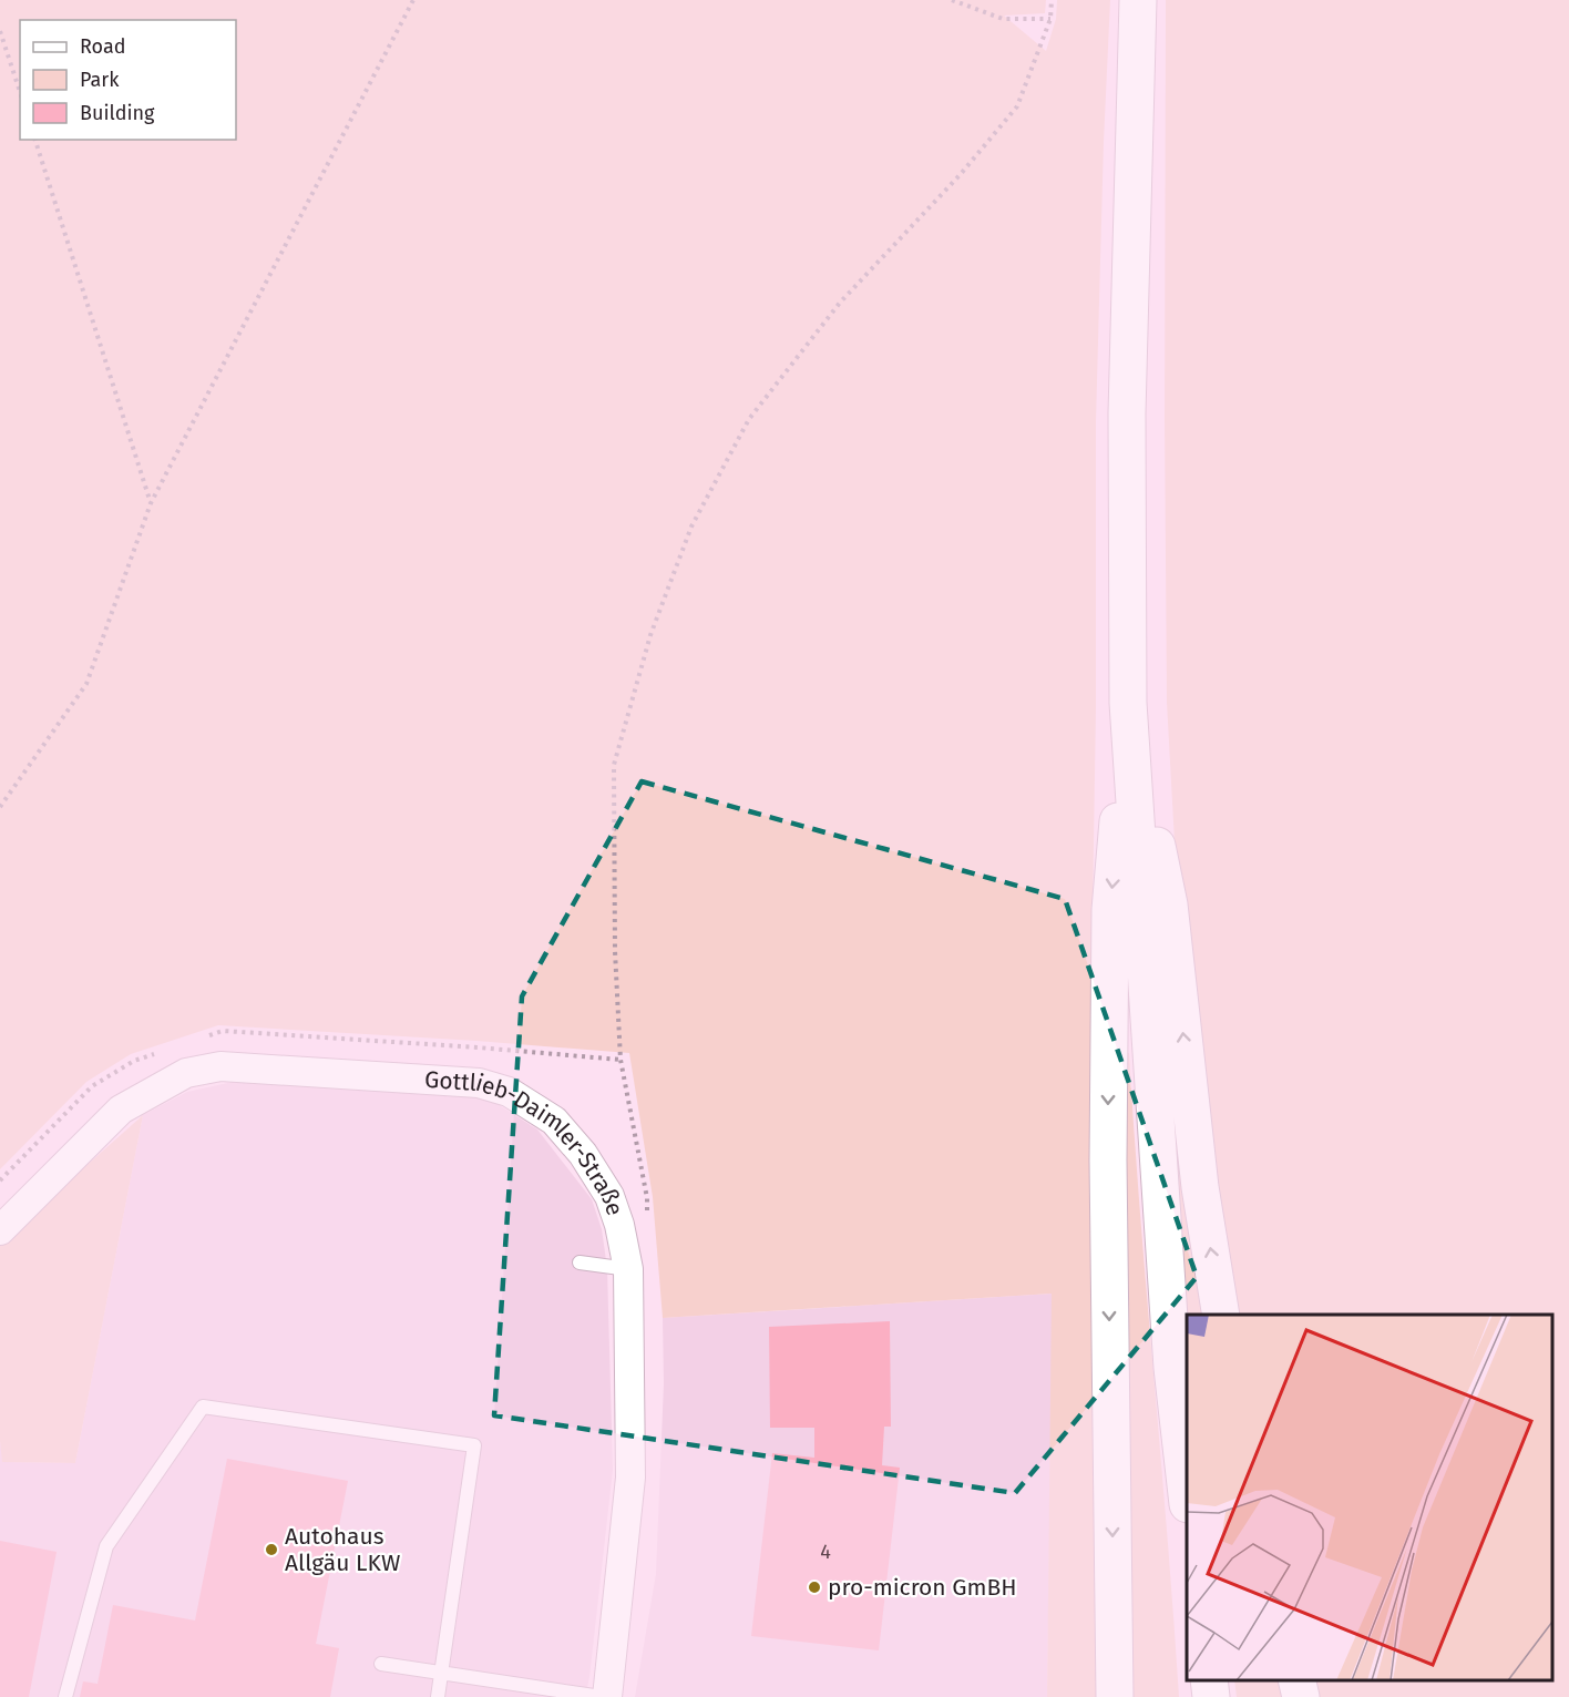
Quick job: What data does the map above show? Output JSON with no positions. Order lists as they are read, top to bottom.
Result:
{
  "streets": {
    "street": ["Gottlieb-Daimler-Straße"]
  },
  "places": ["Autohaus Allgäu LKW", "pro-micron GmBH"],
  "house_numbers": ["4"],
  "legend": ["Road", "Park", "Building"]
}
